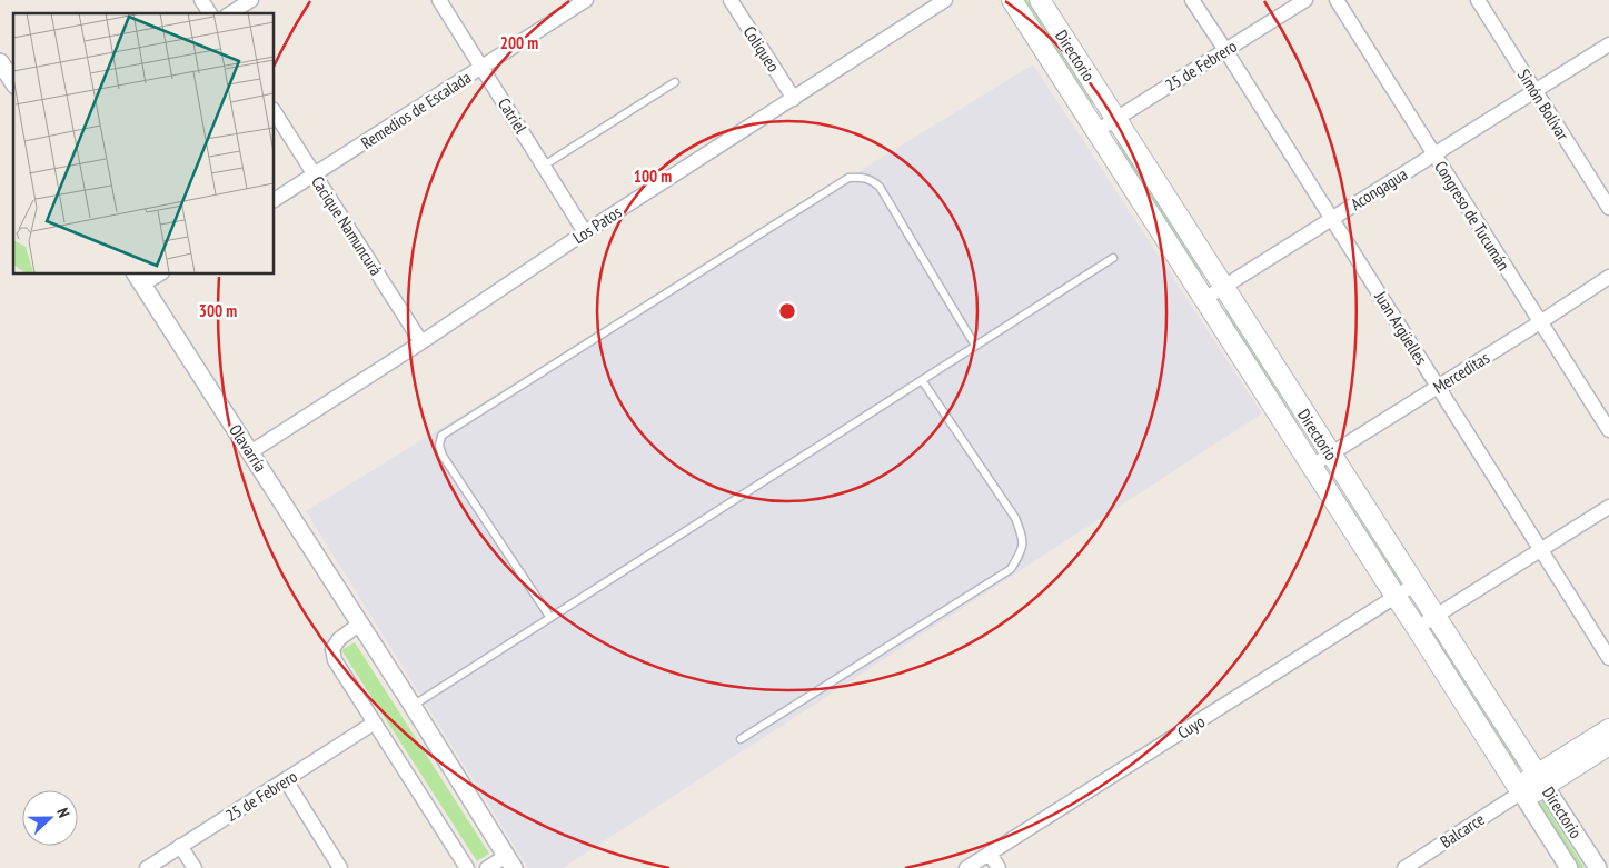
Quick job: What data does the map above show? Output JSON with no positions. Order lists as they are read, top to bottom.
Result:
{
  "streets": {
    "main road": ["Directorio"],
    "street": [
      "Coliqueo",
      "25 de Febrero",
      "Simón Bolívar",
      "Remedios de Escalada",
      "Catriel",
      "Acongagua",
      "Congreso de Tucumán",
      "Los Patos",
      "Cacique Namuncurá",
      "Juan Argüelles",
      "Merceditas",
      "Olavarría",
      "Cuyo",
      "Balcarce"
    ]
  },
  "crossings": [
    ["Coliqueo", "Los Patos"],
    ["Directorio", "25 de Febrero"],
    ["Directorio", "Acongagua"],
    ["Directorio", "Merceditas"],
    ["Directorio", "Cuyo"],
    ["Directorio", "Balcarce"],
    ["25 de Febrero", "Juan Argüelles"],
    ["Simón Bolívar", "Acongagua"],
    ["Remedios de Escalada", "Catriel"],
    ["Remedios de Escalada", "Cacique Namuncurá"],
    ["Catriel", "Los Patos"],
    ["Acongagua", "Congreso de Tucumán"],
    ["Acongagua", "Juan Argüelles"],
    ["Congreso de Tucumán", "Merceditas"],
    ["Los Patos", "Cacique Namuncurá"],
    ["Los Patos", "Olavarría"],
    ["Juan Argüelles", "Merceditas"]
  ],
  "north": "right",
  "rings": ["200 m", "100 m", "300 m"]
}
